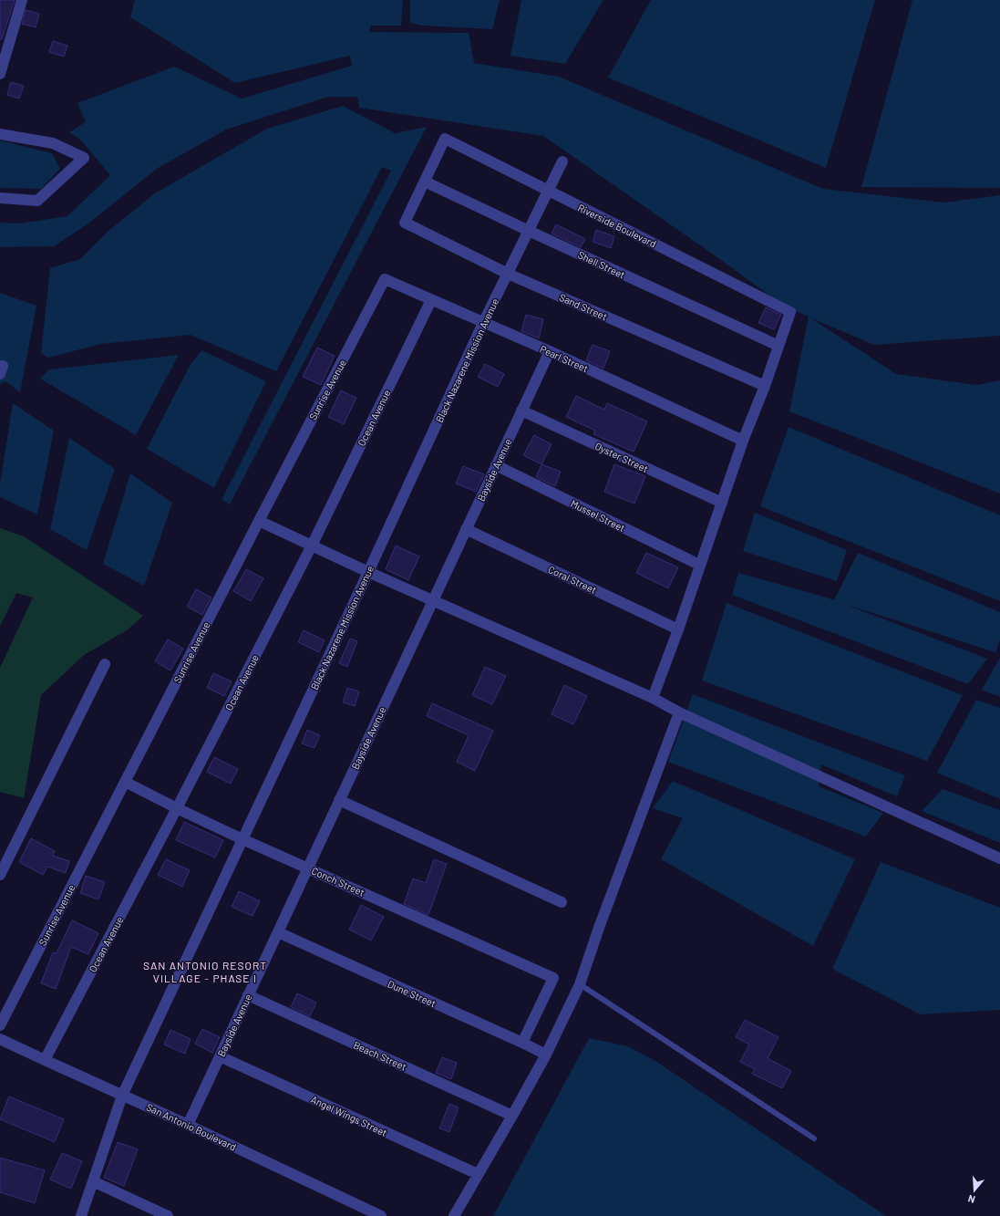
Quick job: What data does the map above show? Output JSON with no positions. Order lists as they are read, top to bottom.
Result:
{
  "streets": {
    "street": [
      "Riverside Boulevard",
      "Shell Street",
      "Sand Street",
      "Pearl Street",
      "Black Nazarene Mission Avenue",
      "Sunrise Avenue",
      "Ocean Avenue",
      "Oyster Street",
      "Bayside Avenue",
      "Mussel Street",
      "Coral Street",
      "Conch Street",
      "Dune Street",
      "Beach Street",
      "Angel Wings Street",
      "San Antonio Boulevard"
    ]
  },
  "crossings": [
    ["Riverside Boulevard", "Shell Street"],
    ["Riverside Boulevard", "Sand Street"],
    ["Riverside Boulevard", "Black Nazarene Mission Avenue"],
    ["Shell Street", "Sand Street"],
    ["Shell Street", "Black Nazarene Mission Avenue"],
    ["Sand Street", "Black Nazarene Mission Avenue"],
    ["Pearl Street", "Black Nazarene Mission Avenue"],
    ["Pearl Street", "Sunrise Avenue"],
    ["Pearl Street", "Ocean Avenue"],
    ["Pearl Street", "Bayside Avenue"],
    ["Black Nazarene Mission Avenue", "Conch Street"],
    ["Black Nazarene Mission Avenue", "San Antonio Boulevard"],
    ["Sunrise Avenue", "Conch Street"],
    ["Ocean Avenue", "Conch Street"],
    ["Ocean Avenue", "San Antonio Boulevard"],
    ["Oyster Street", "Bayside Avenue"],
    ["Bayside Avenue", "Mussel Street"],
    ["Bayside Avenue", "Coral Street"],
    ["Bayside Avenue", "Conch Street"],
    ["Bayside Avenue", "Dune Street"],
    ["Bayside Avenue", "Beach Street"],
    ["Bayside Avenue", "Angel Wings Street"],
    ["Bayside Avenue", "San Antonio Boulevard"],
    ["Conch Street", "Dune Street"]
  ],
  "districts": ["SAN ANTONIO RESORT VILLAGE - PHASE I"],
  "north": "bottom"
}
